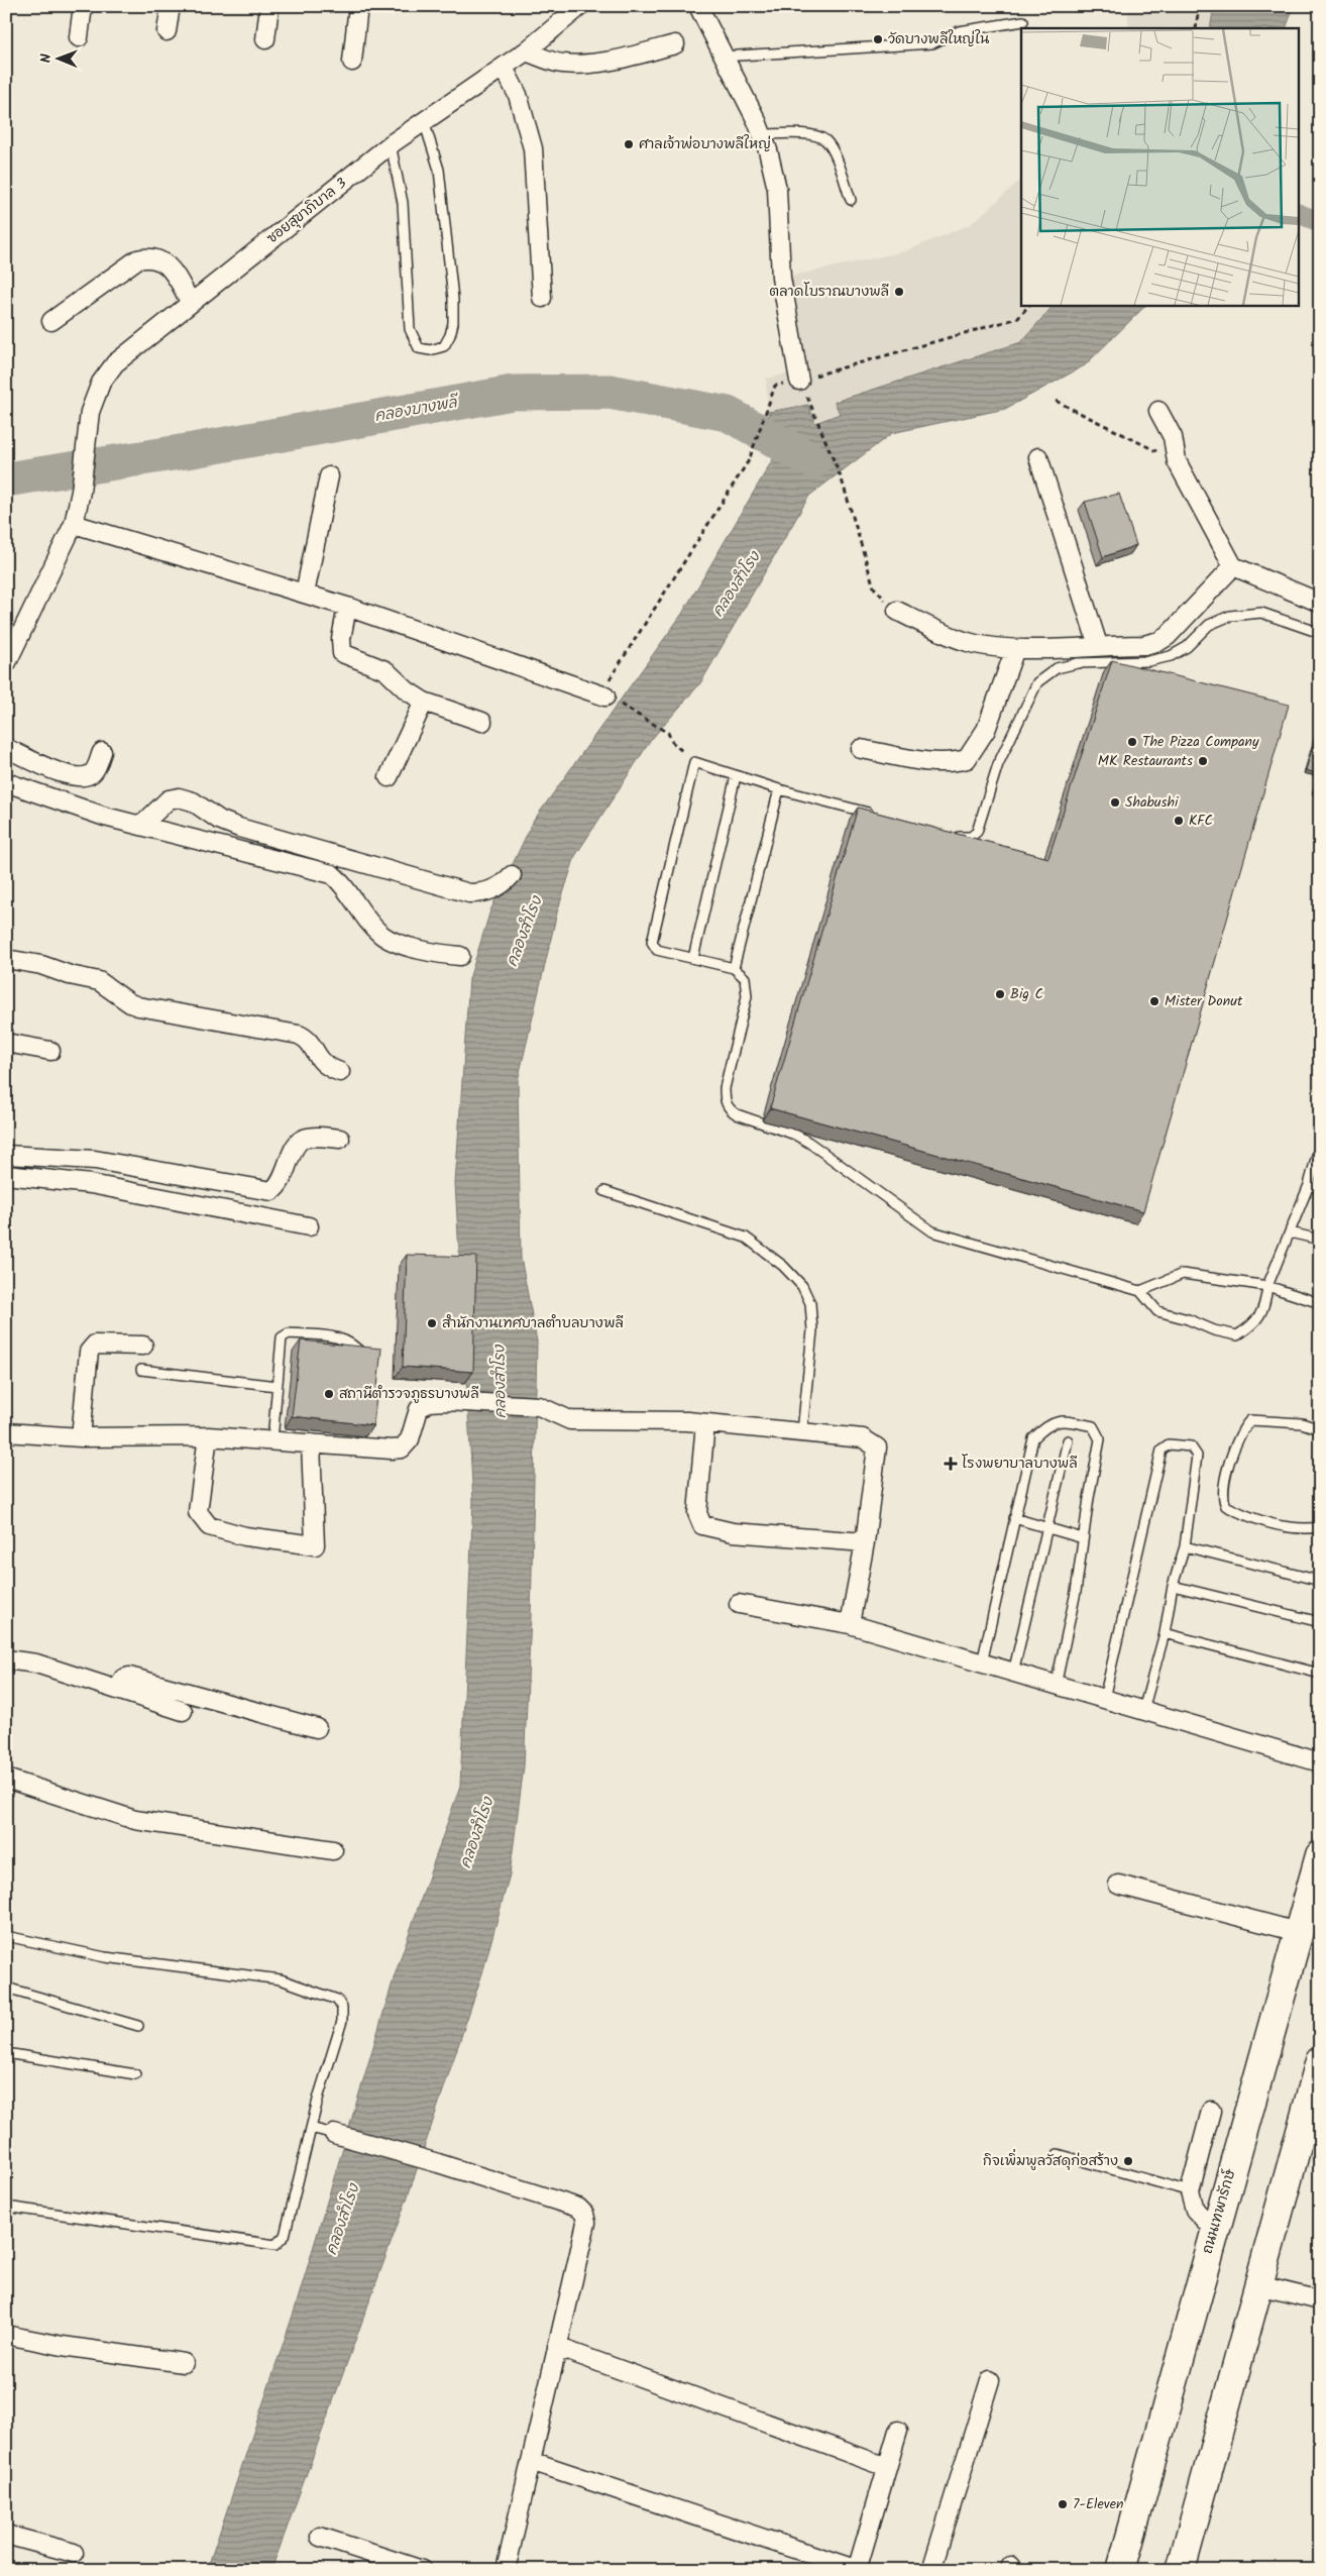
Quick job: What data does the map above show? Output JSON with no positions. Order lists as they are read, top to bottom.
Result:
{
  "streets": {
    "main road": ["ถนนเทพารักษ์"],
    "street": ["ซอยสุขาภิบาล 3"]
  },
  "water": ["คลองบางพลี", "คลองสำโรง"],
  "places": {
    "other": [
      "วัดบางพลีใหญ่ใน",
      "ศาลเจ้าพ่อบางพลีใหญ่",
      "ตลาดโบราณบางพลี",
      "The Pizza Company",
      "MK Restaurants",
      "Shabushi",
      "KFC",
      "Big C",
      "Mister Donut",
      "สำนักงานเทศบาลตำบลบางพลี",
      "สถานีตำรวจภูธรบางพลี",
      "กิจเพิ่มพูลวัสดุก่อสร้าง",
      "7-Eleven"
    ],
    "health": ["โรงพยาบาลบางพลี"]
  },
  "north": "left"
}
